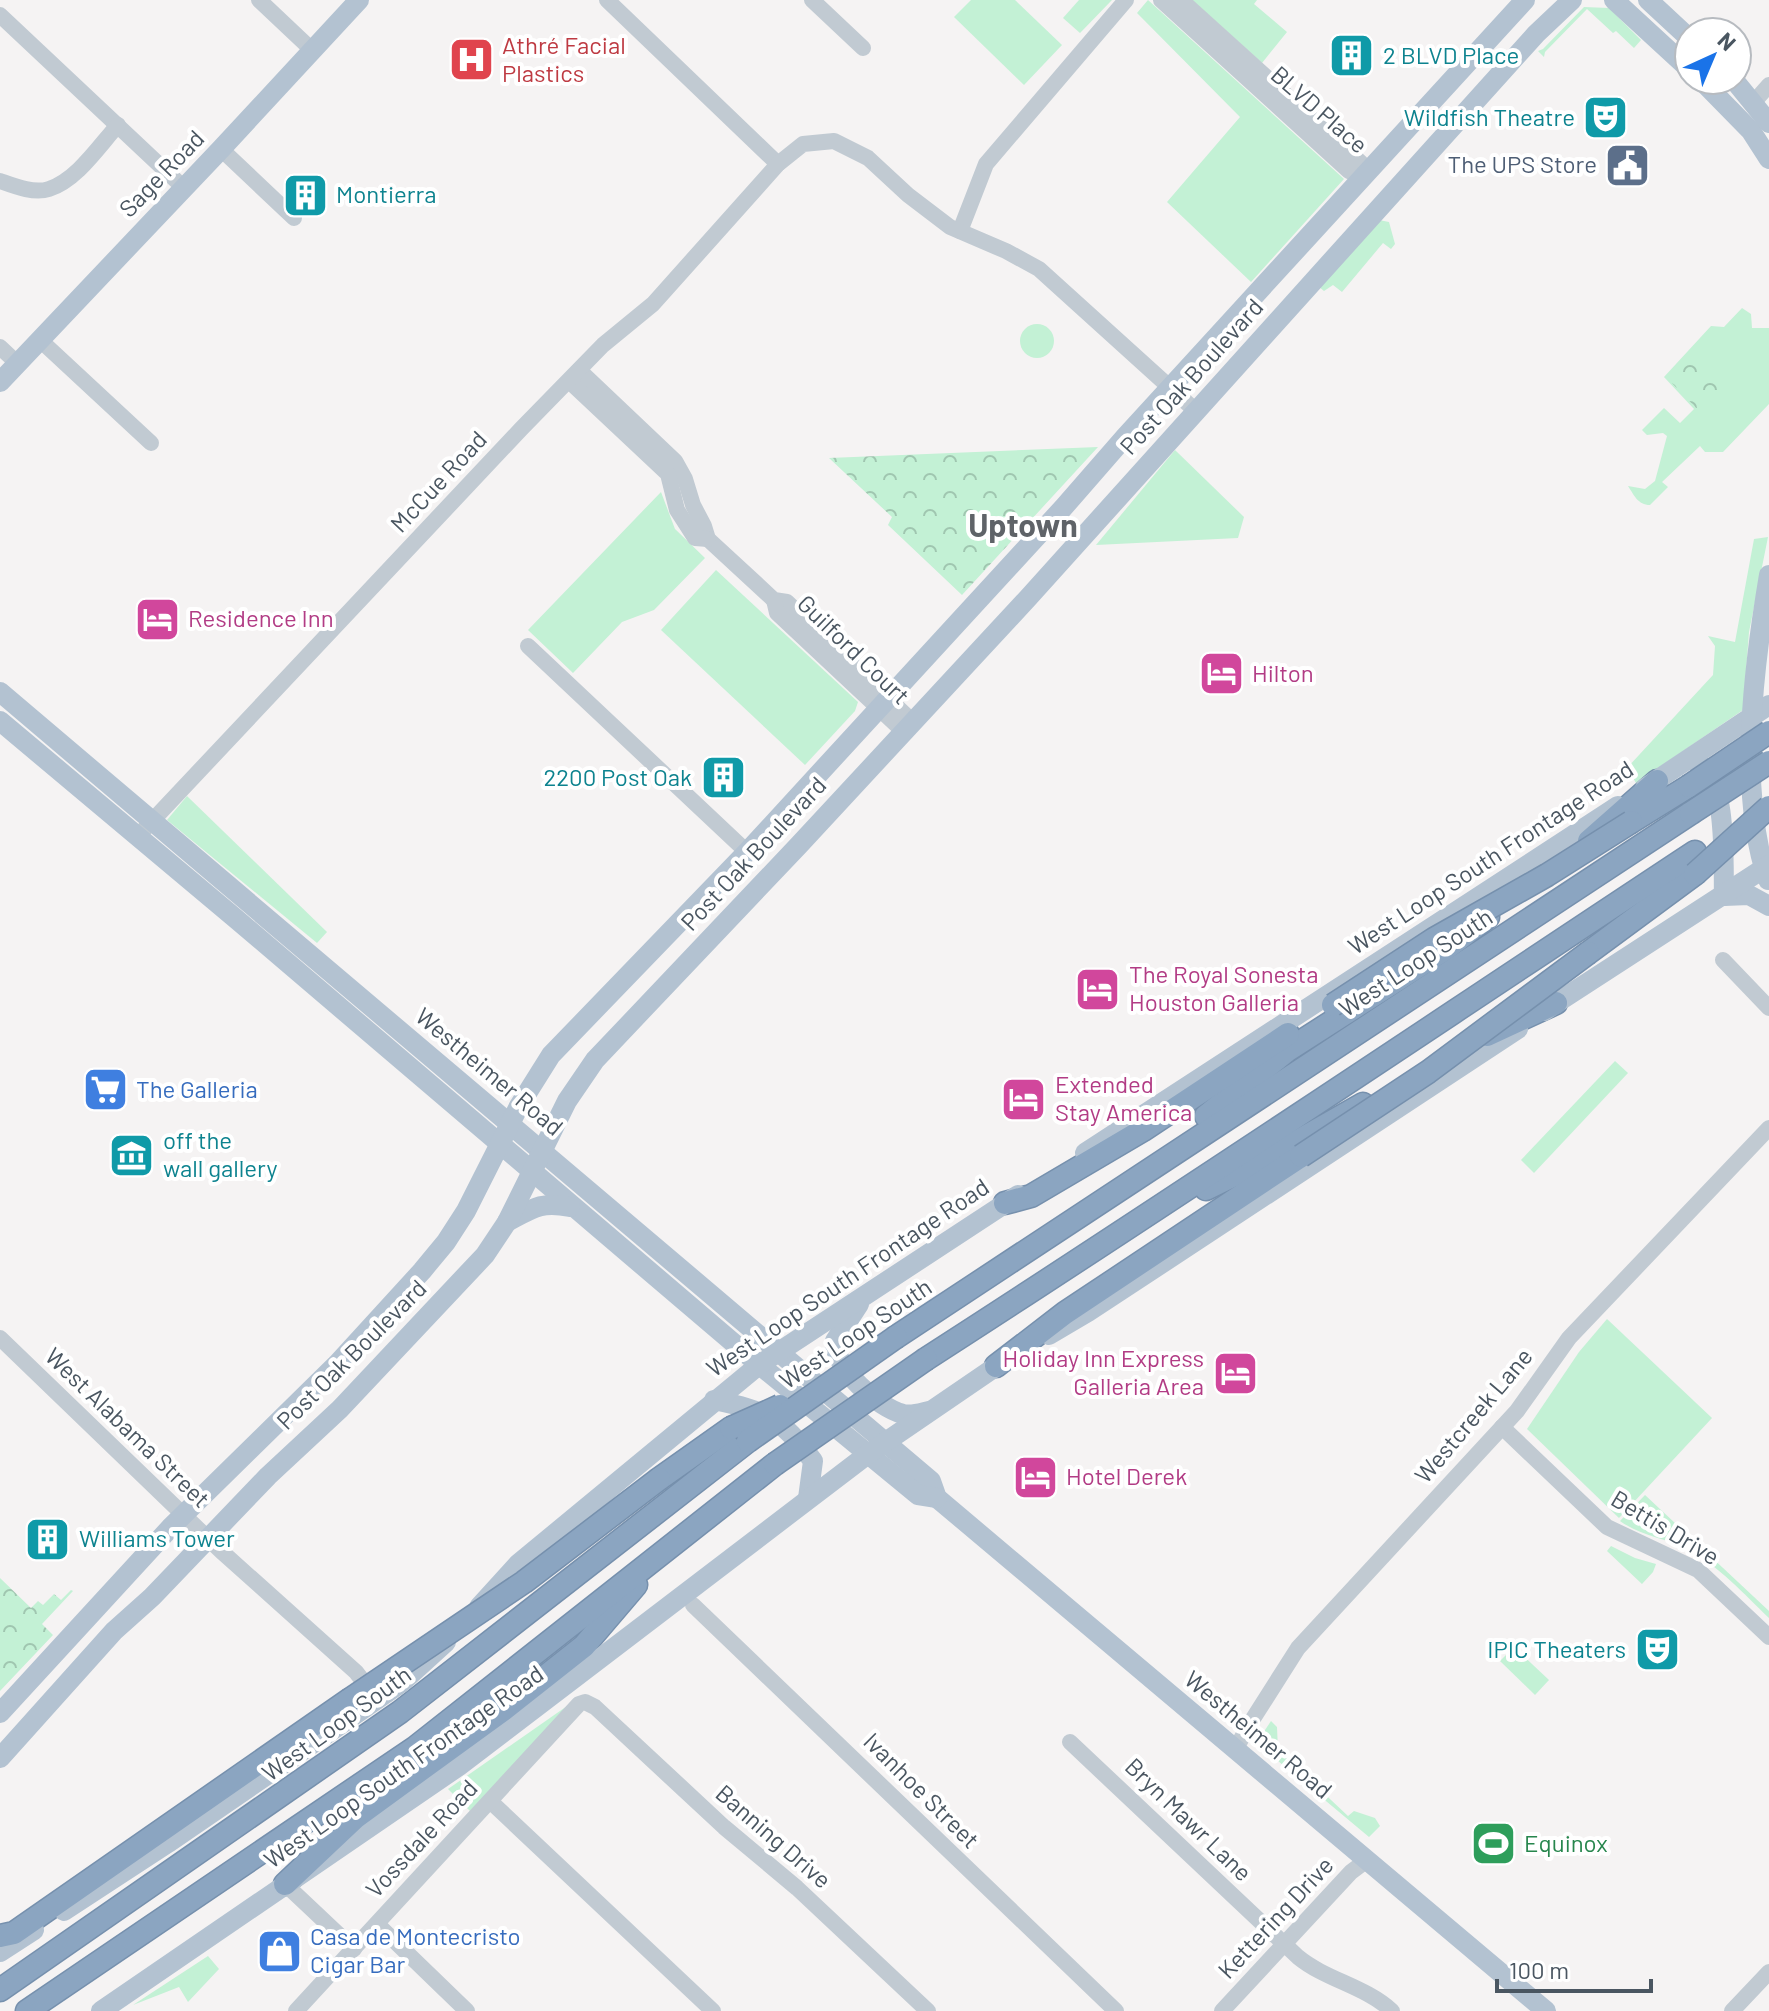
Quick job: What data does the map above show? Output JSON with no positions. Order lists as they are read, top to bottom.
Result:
{
  "streets": {
    "highway": ["West Loop South"],
    "main road": [
      "Sage Road",
      "Post Oak Boulevard",
      "West Loop South Frontage Road",
      "Westheimer Road"
    ],
    "street": [
      "BLVD Place",
      "McCue Road",
      "Guilford Court",
      "Westcreek Lane",
      "West Alabama Street",
      "Bettis Drive",
      "Ivanhoe Street",
      "Bryn Mawr Lane",
      "Banning Drive",
      "Vossdale Road",
      "Kettering Drive"
    ]
  },
  "crossings": [
    ["BLVD Place", "Post Oak Boulevard"],
    ["Post Oak Boulevard", "McCue Road"],
    ["Post Oak Boulevard", "Guilford Court"],
    ["Post Oak Boulevard", "Westheimer Road"],
    ["Post Oak Boulevard", "West Alabama Street"],
    ["McCue Road", "Guilford Court"],
    ["McCue Road", "Westheimer Road"],
    ["West Loop South Frontage Road", "Westheimer Road"],
    ["West Loop South Frontage Road", "West Alabama Street"],
    ["Westheimer Road", "Westcreek Lane"],
    ["Westheimer Road", "Kettering Drive"],
    ["Westcreek Lane", "Bettis Drive"],
    ["Bryn Mawr Lane", "Kettering Drive"],
    ["Banning Drive", "Vossdale Road"]
  ],
  "districts": ["Uptown"],
  "places": {
    "building": [
      "2 BLVD Place",
      "Montierra",
      "2200 Post Oak",
      "Williams Tower"
    ],
    "hospital": ["Athré Facial Plastics"],
    "theatre": ["Wildfish Theatre", "IPIC Theaters"],
    "public building": ["The UPS Store"],
    "hotel": [
      "Residence Inn",
      "Hilton",
      "The Royal Sonesta Houston Galleria",
      "Extended Stay America",
      "Holiday Inn Express Galleria Area",
      "Hotel Derek"
    ],
    "supermarket": ["The Galleria"],
    "museum": ["off the wall gallery"],
    "sports": ["Equinox"],
    "shop": ["Casa de Montecristo Cigar Bar"]
  },
  "scale_bar": "100 m",
  "north": "top right"
}
